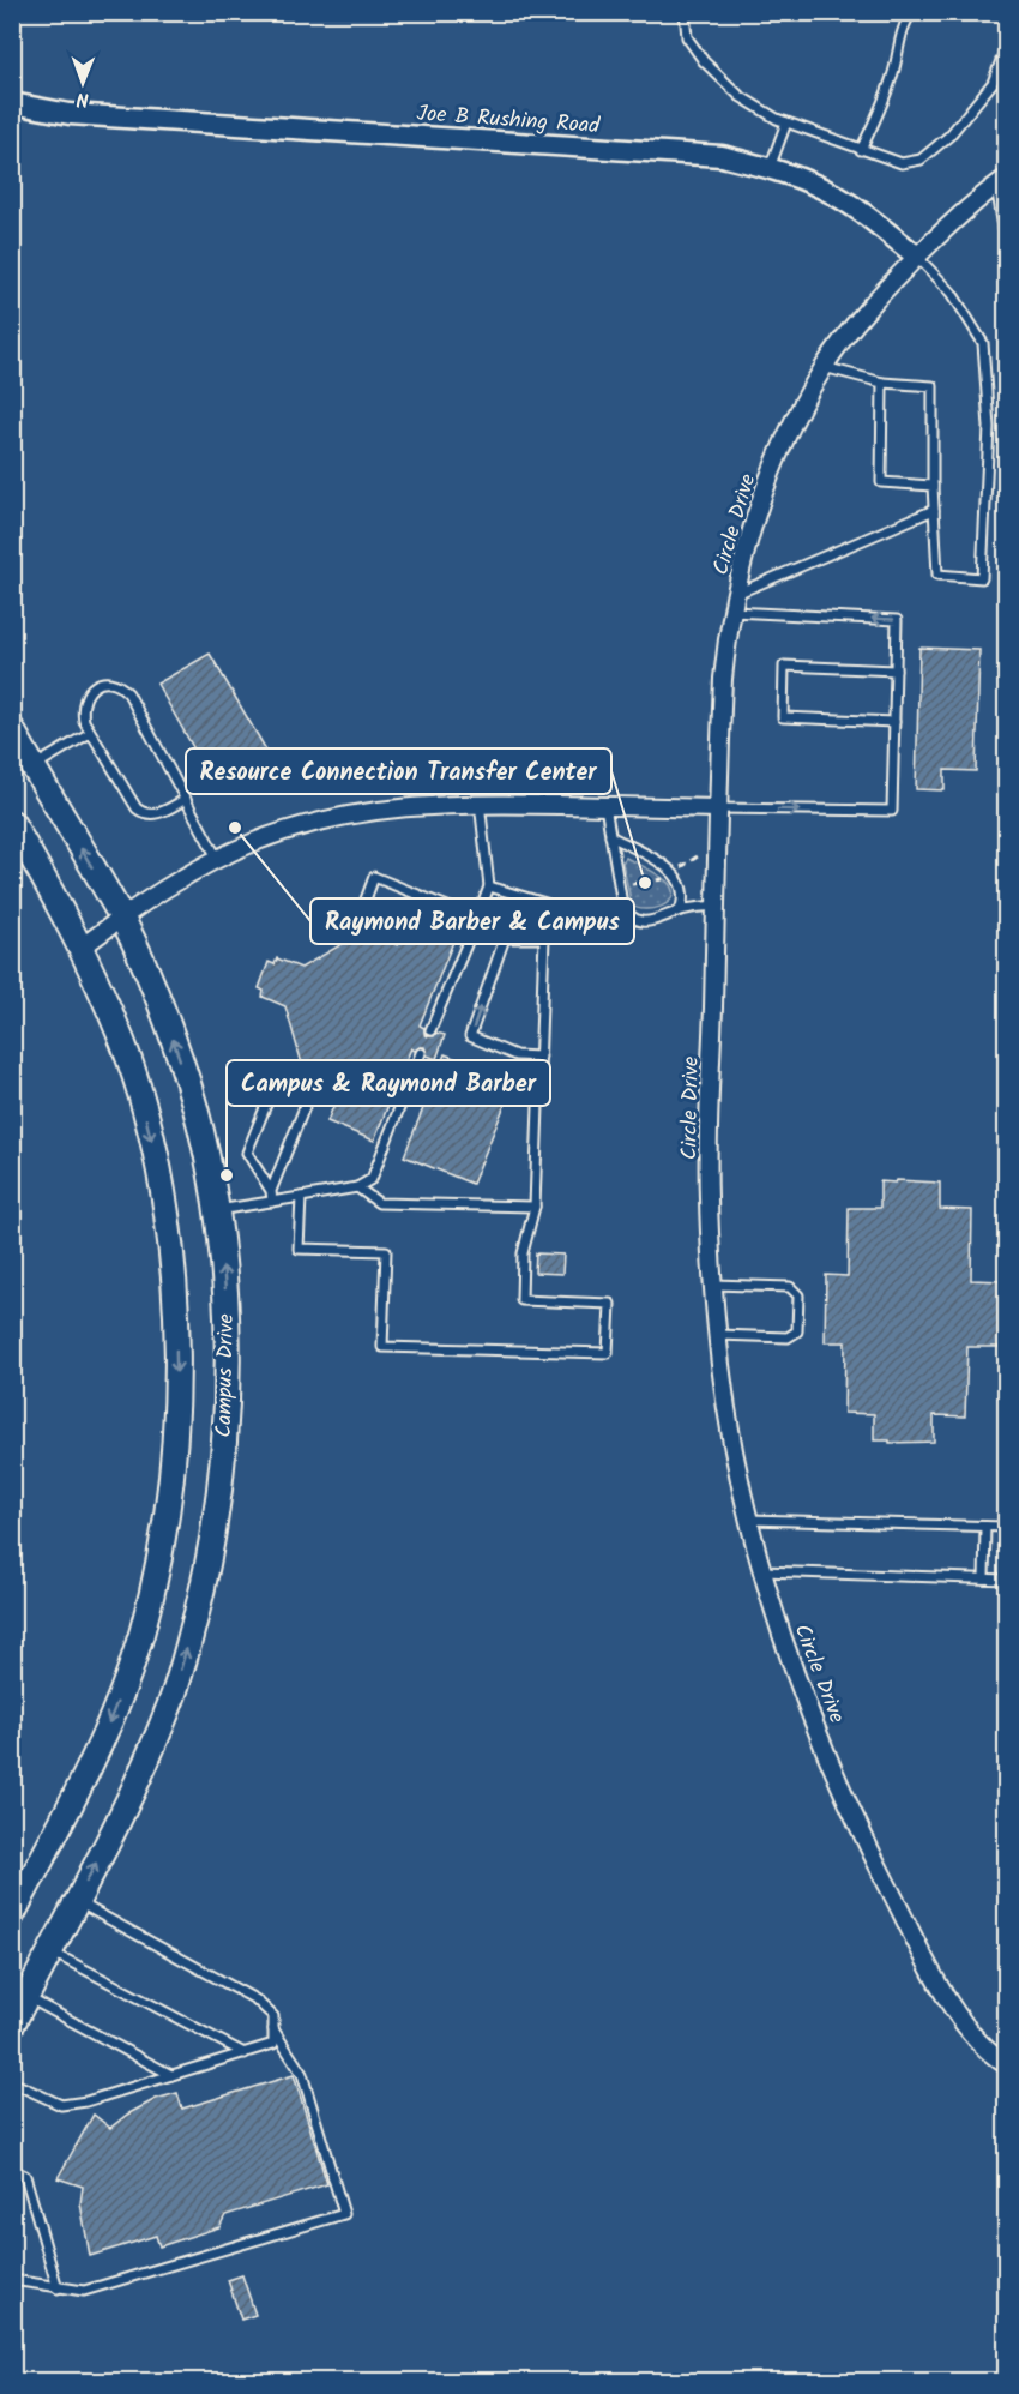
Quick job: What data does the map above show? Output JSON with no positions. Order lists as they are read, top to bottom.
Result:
{
  "streets": {
    "main road": ["Campus Drive"],
    "street": ["Joe B Rushing Road", "Circle Drive"]
  },
  "crossings": [
    ["Joe B Rushing Road", "Circle Drive"]
  ],
  "places": ["Raymond Barber & Campus", "Resource Connection Transfer Center", "Campus & Raymond Barber"],
  "north": "bottom"
}
